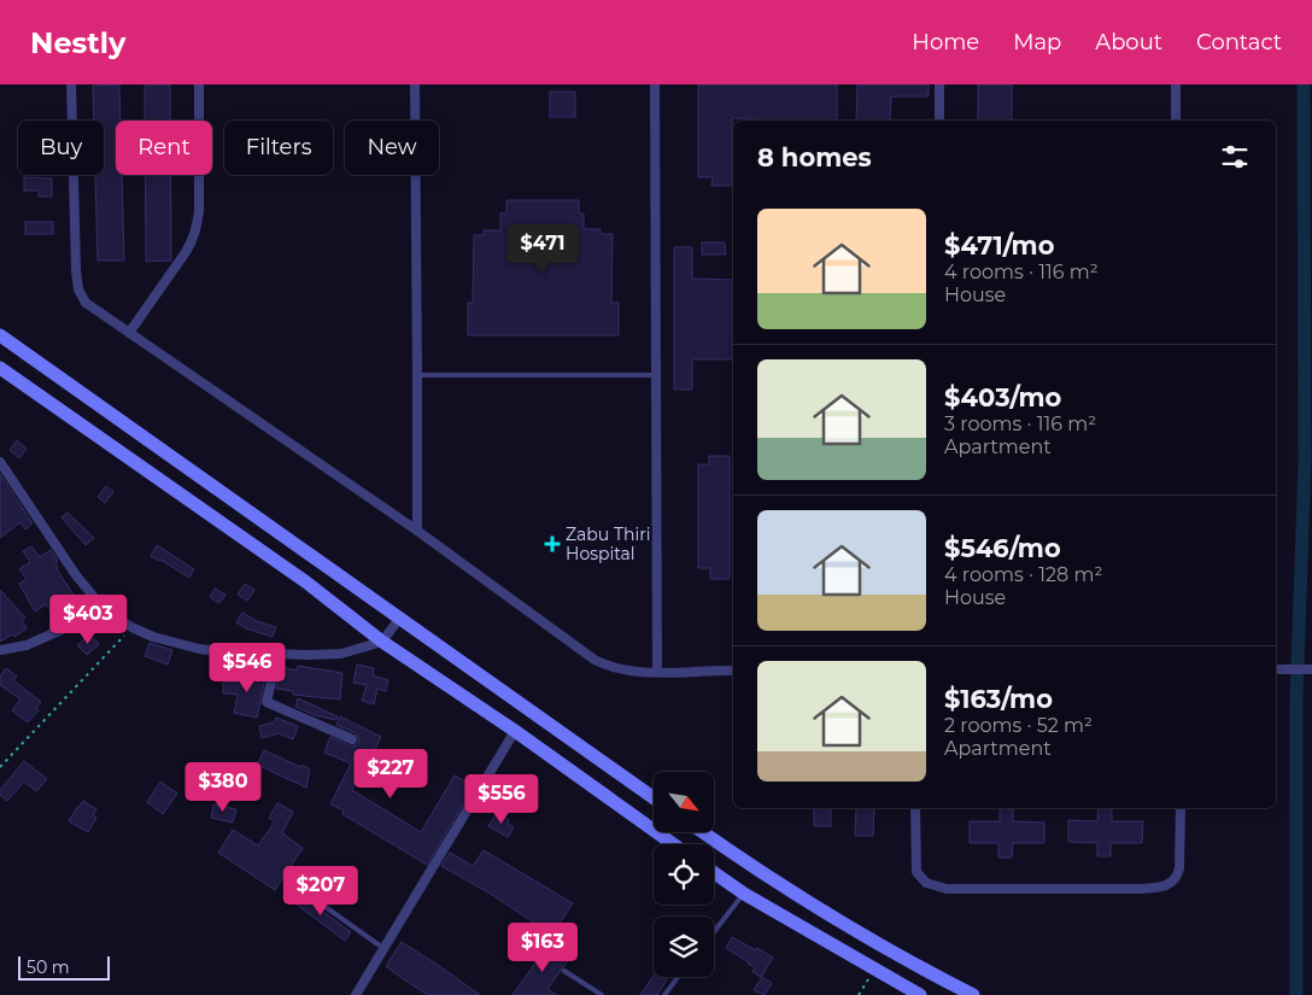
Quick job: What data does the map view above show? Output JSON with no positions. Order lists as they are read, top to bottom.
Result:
{
  "places": {
    "health": ["Zabu Thiri Hospital"]
  },
  "scale_bar": "50 m",
  "north": "bottom right",
  "page": {
    "header": "Nestly",
    "nav": [
      "Home",
      "Map",
      "About",
      "Contact"
    ],
    "chip": [
      "Buy",
      "Rent",
      "Filters",
      "New"
    ],
    "heading": "8 homes",
    "list": [
      {
        "name": "$471/mo",
        "note": "4 rooms · 116 m² · House"
      },
      {
        "name": "$403/mo",
        "note": "3 rooms · 116 m² · Apartment"
      },
      {
        "name": "$546/mo",
        "note": "4 rooms · 128 m² · House"
      },
      {
        "name": "$163/mo",
        "note": "2 rooms · 52 m² · Apartment"
      }
    ],
    "price": [
      "$471",
      "$403",
      "$546",
      "$227",
      "$380",
      "$556",
      "$207",
      "$163"
    ],
    "scale": "50 m"
  }
}
